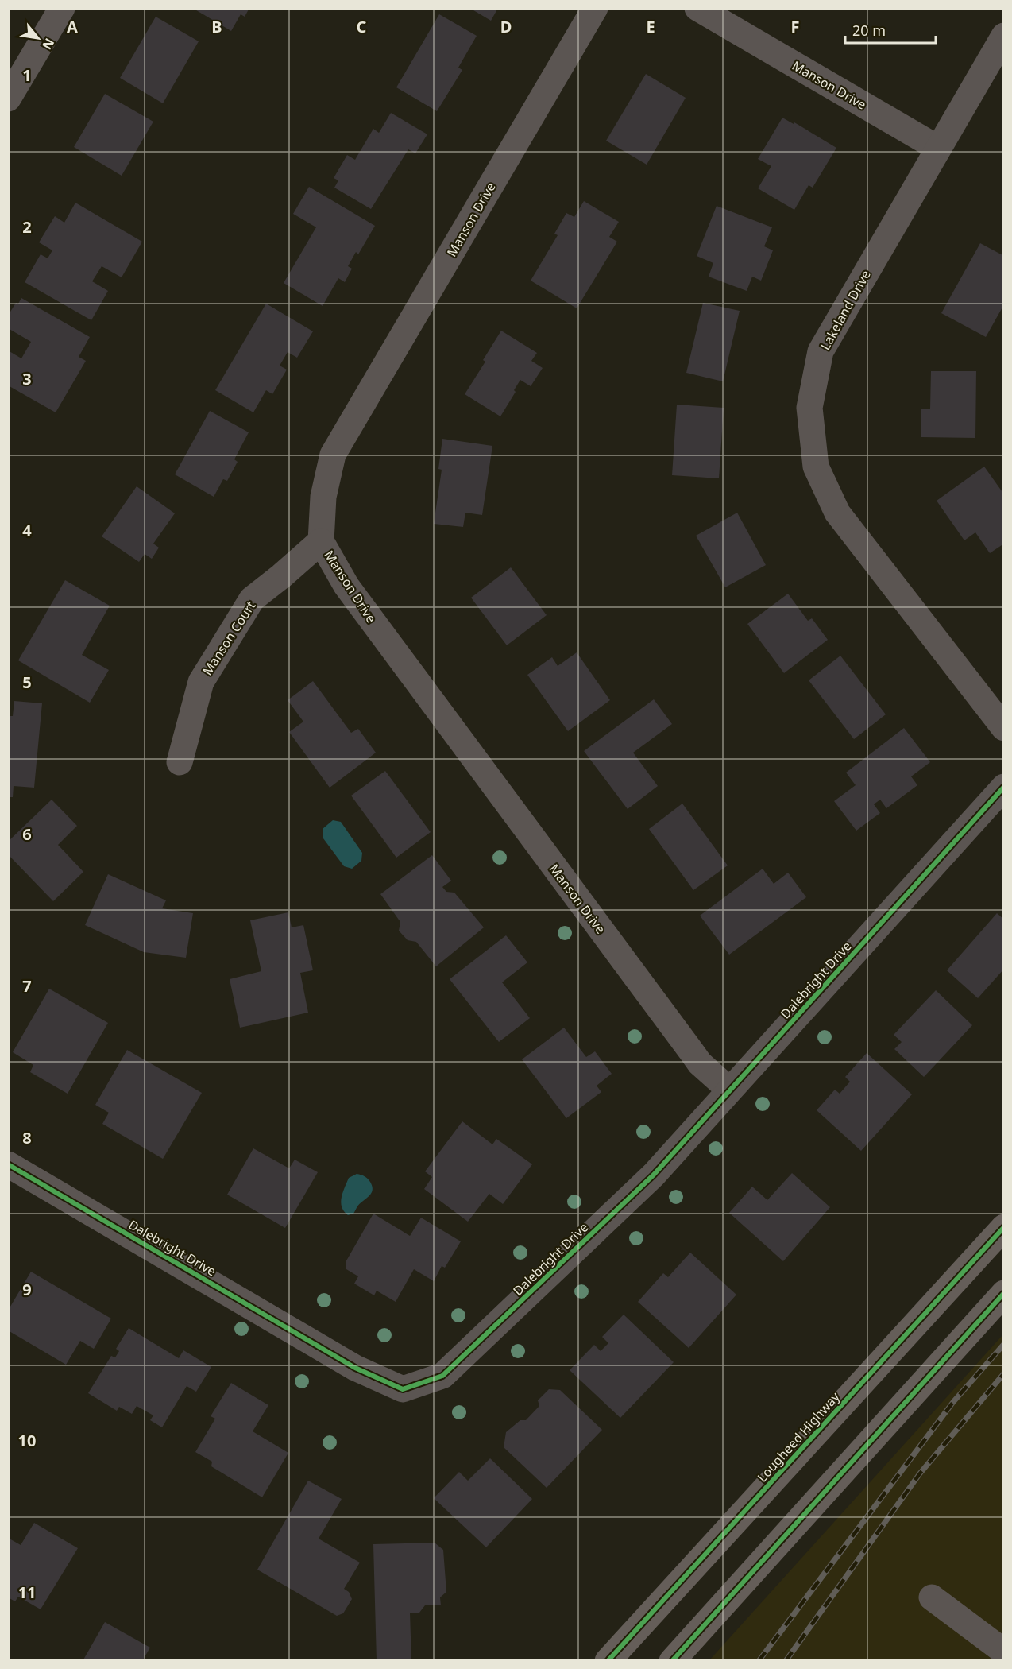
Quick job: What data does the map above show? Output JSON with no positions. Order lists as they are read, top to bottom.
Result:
{
  "streets": {
    "main road": ["Lougheed Highway"],
    "street": [
      "Manson Drive",
      "Lakeland Drive",
      "Manson Court",
      "Dalebright Drive"
    ]
  },
  "crossings": [
    ["Manson Drive", "Lakeland Drive"],
    ["Manson Drive", "Manson Court"],
    ["Manson Drive", "Dalebright Drive"]
  ],
  "scale_bar": "20 m",
  "north": "bottom right",
  "grid": {
    "columns": [
      "A",
      "B",
      "C",
      "D",
      "E",
      "F"
    ],
    "rows": [
      "1",
      "2",
      "3",
      "4",
      "5",
      "6",
      "7",
      "8",
      "9",
      "10",
      "11"
    ]
  }
}
